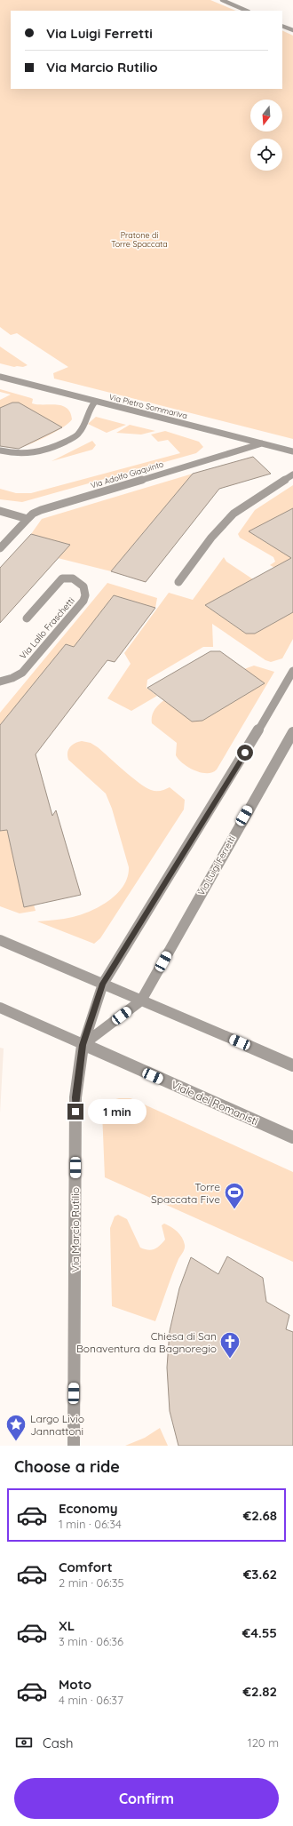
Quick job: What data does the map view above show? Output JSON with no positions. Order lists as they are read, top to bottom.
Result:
{
  "streets": {
    "street": [
      "Via Pietro Sommariva",
      "Via Adolfo Giaquinto",
      "Via Lallo Fraschetti",
      "Via Luigi Ferretti",
      "Viale dei Romanisti",
      "Via Marcio Rutilio"
    ]
  },
  "crossings": [
    ["Via Pietro Sommariva", "Via Adolfo Giaquinto"],
    ["Viale dei Romanisti", "Via Marcio Rutilio"]
  ],
  "parks": ["Pratone di Torre Spaccata"],
  "places": {
    "sports": ["Torre Spaccata Five"],
    "church": ["Chiesa di San Bonaventura da Bagnoregio"],
    "place": ["Largo Livio Jannattoni"]
  },
  "north": "bottom",
  "page": {
    "banner": ["Via Luigi Ferretti", "Via Marcio Rutilio"],
    "bubble": "1 min",
    "heading": "Choose a ride",
    "list": [
      {
        "name": "Economy",
        "note": "1 min · 06:34",
        "value": "€2.68"
      },
      {
        "name": "Comfort",
        "note": "2 min · 06:35",
        "value": "€3.62"
      },
      {
        "name": "XL",
        "note": "3 min · 06:36",
        "value": "€4.55"
      },
      {
        "name": "Moto",
        "note": "4 min · 06:37",
        "value": "€2.82"
      }
    ],
    "pay": ["Cash", "120 m"],
    "buttons": "Confirm"
  }
}
